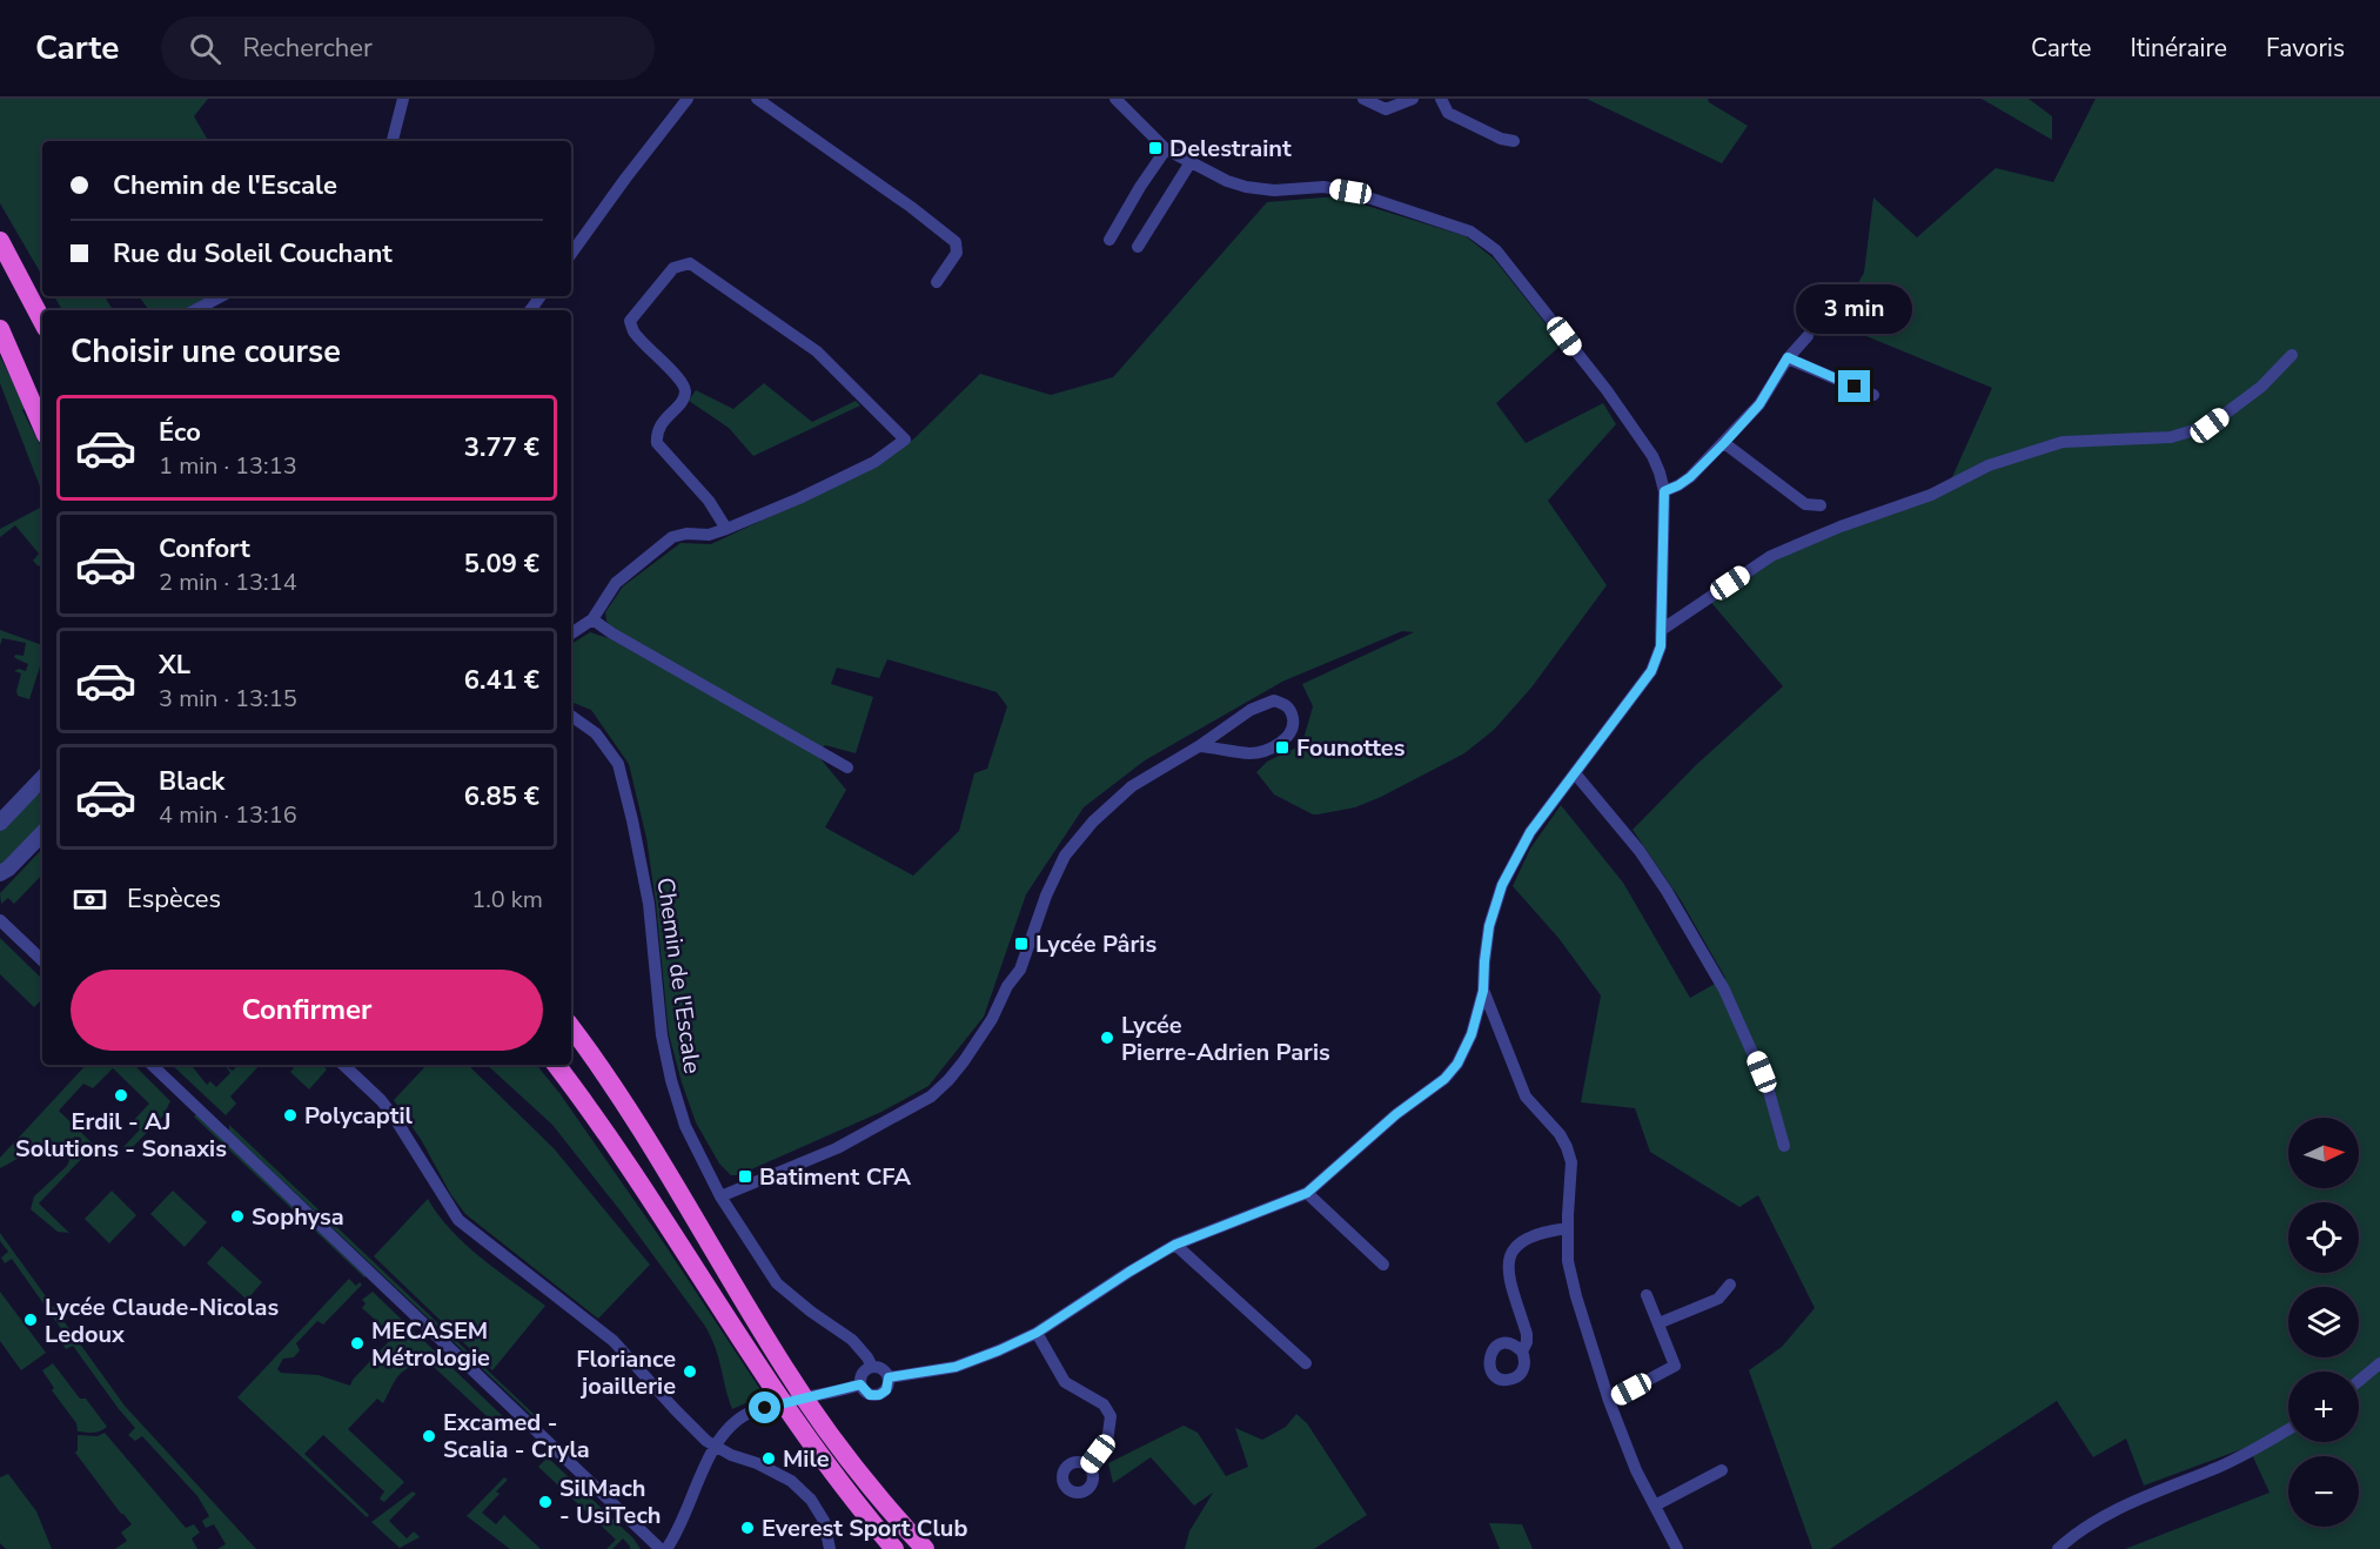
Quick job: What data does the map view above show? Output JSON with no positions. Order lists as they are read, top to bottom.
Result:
{
  "streets": {
    "street": ["Chemin de l'Escale"]
  },
  "places": {
    "transit": [
      "Delestraint",
      "Founottes",
      "Lycée Pâris",
      "Batiment CFA"
    ],
    "other": [
      "Lycée Pierre-Adrien Paris",
      "Erdil - AJ Solutions - Sonaxis",
      "Polycaptil",
      "Sophysa",
      "Lycée Claude-Nicolas Ledoux",
      "MECASEM Métrologie",
      "Floriance joaillerie",
      "Excamed - Scalia - Cryla",
      "Mile",
      "SilMach - UsiTech",
      "Everest Sport Club"
    ]
  },
  "north": "right",
  "page": {
    "header": "Carte",
    "search": "Rechercher",
    "nav": ["Carte", "Itinéraire", "Favoris"],
    "banner": ["Chemin de l'Escale", "Rue du Soleil Couchant"],
    "bubble": "3 min",
    "heading": "Choisir une course",
    "list": [
      {
        "name": "Éco",
        "note": "1 min · 13:13",
        "value": "3.77 €"
      },
      {
        "name": "Confort",
        "note": "2 min · 13:14",
        "value": "5.09 €"
      },
      {
        "name": "XL",
        "note": "3 min · 13:15",
        "value": "6.41 €"
      },
      {
        "name": "Black",
        "note": "4 min · 13:16",
        "value": "6.85 €"
      }
    ],
    "pay": ["Espèces", "1.0 km"],
    "buttons": "Confirmer",
    "map_buttons": ["+", "−"]
  }
}
